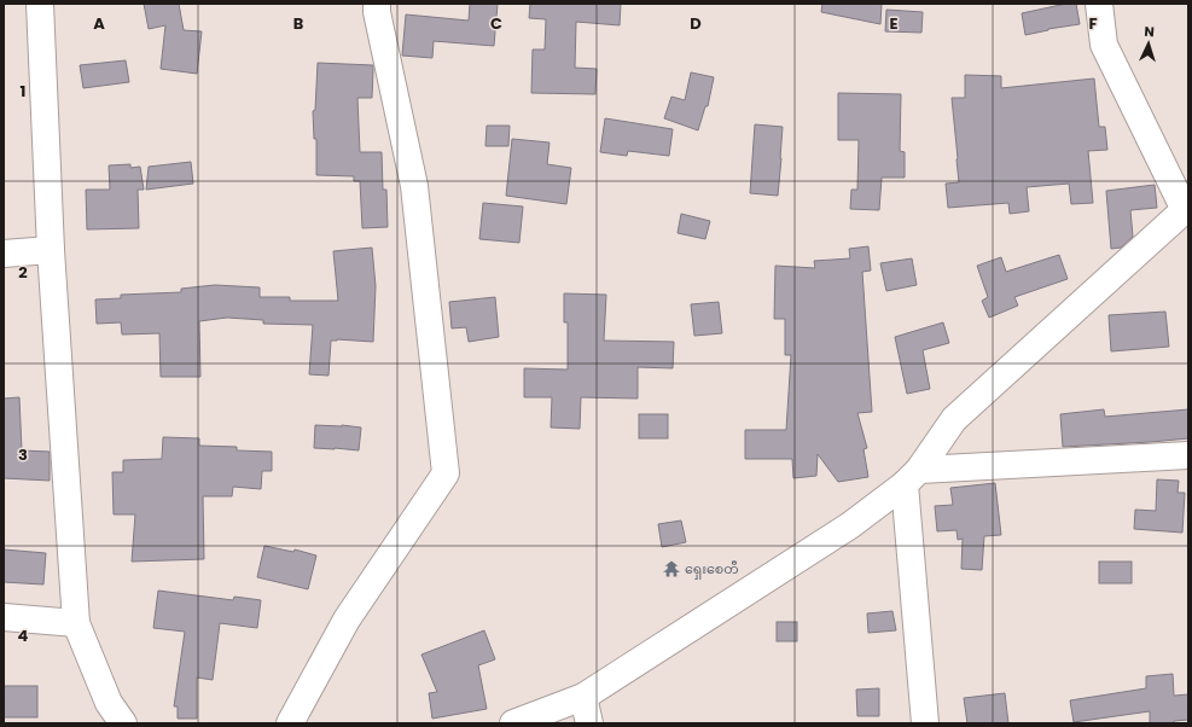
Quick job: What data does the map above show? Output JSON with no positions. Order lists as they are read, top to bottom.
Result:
{
  "places": {
    "temple": ["ရှေးစေတီ"]
  },
  "north": "top",
  "grid": {
    "columns": [
      "A",
      "B",
      "C",
      "D",
      "E",
      "F"
    ],
    "rows": [
      "1",
      "2",
      "3",
      "4"
    ]
  }
}
